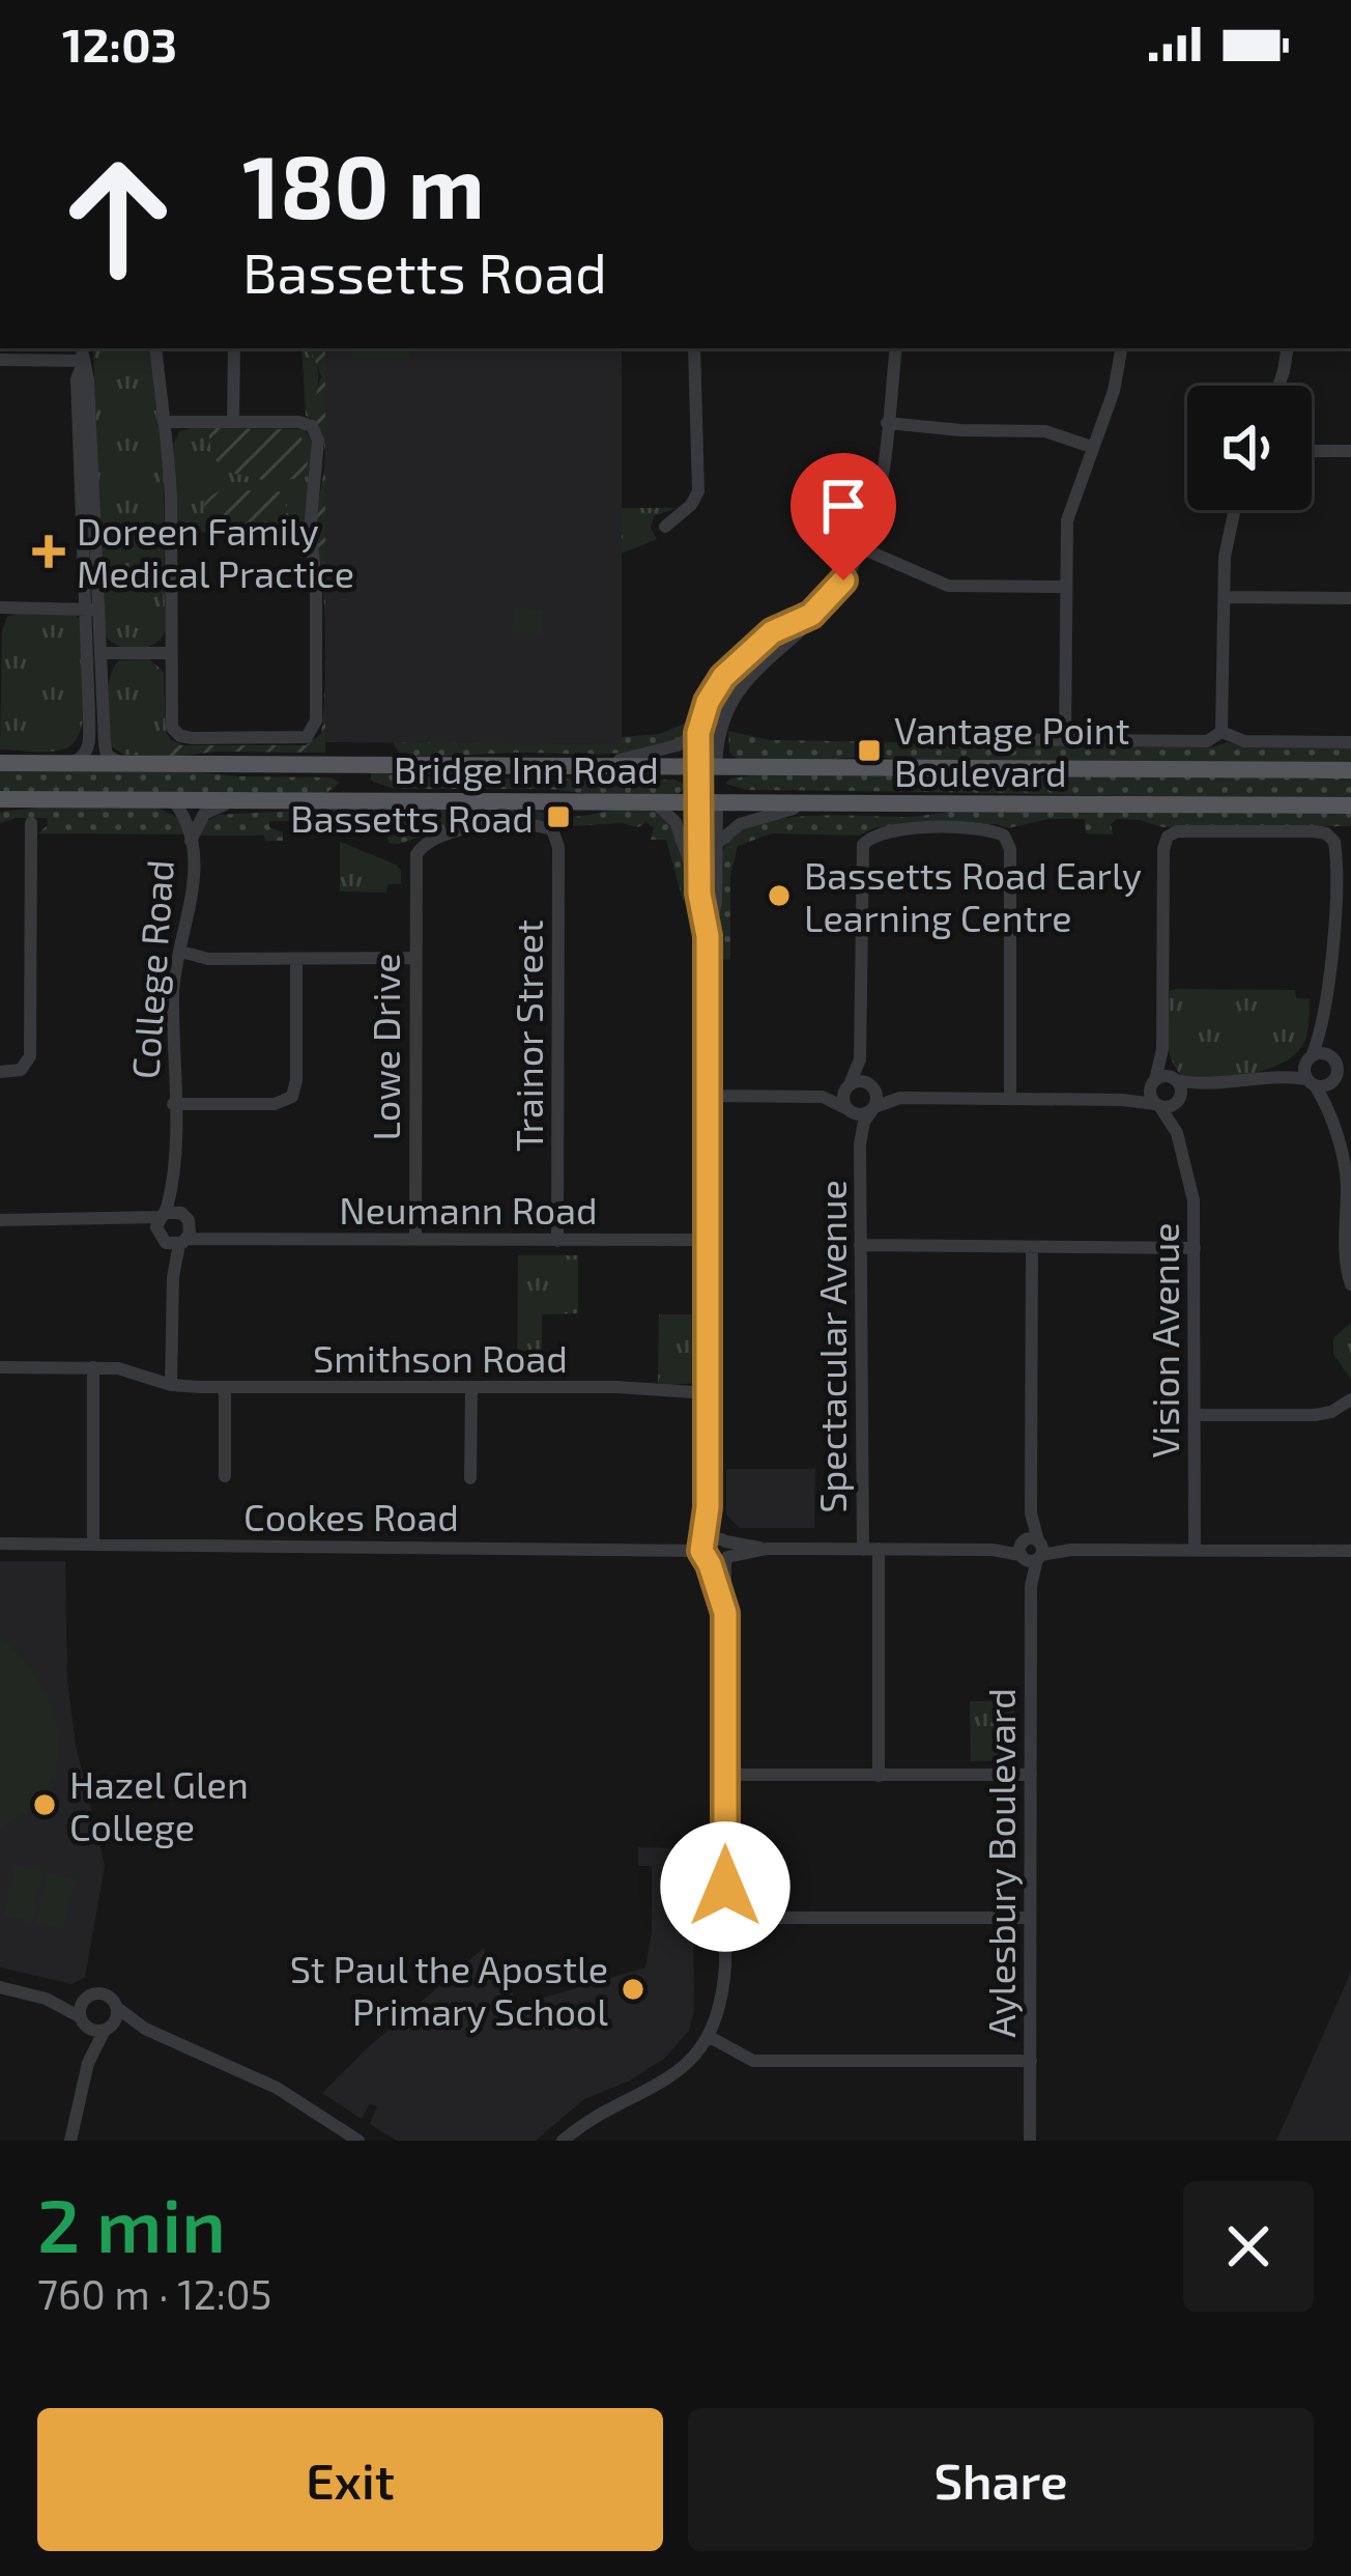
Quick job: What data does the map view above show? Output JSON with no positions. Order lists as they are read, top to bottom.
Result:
{
  "streets": {
    "main road": ["Bridge Inn Road"],
    "street": [
      "College Road",
      "Trainor Street",
      "Lowe Drive",
      "Neumann Road",
      "Vision Avenue",
      "Spectacular Avenue",
      "Smithson Road",
      "Cookes Road",
      "Aylesbury Boulevard"
    ]
  },
  "crossings": [
    ["Bridge Inn Road", "College Road"],
    ["College Road", "Neumann Road"],
    ["College Road", "Smithson Road"],
    ["Trainor Street", "Lowe Drive"],
    ["Trainor Street", "Neumann Road"],
    ["Lowe Drive", "Neumann Road"],
    ["Vision Avenue", "Cookes Road"],
    ["Spectacular Avenue", "Cookes Road"],
    ["Cookes Road", "Aylesbury Boulevard"]
  ],
  "places": {
    "health": ["Doreen Family Medical Practice"],
    "transit": ["Vantage Point Boulevard", "Bassetts Road"],
    "other": ["Bassetts Road Early Learning Centre", "Hazel Glen College", "St Paul the Apostle Primary School"]
  },
  "page": {
    "status": "12:03",
    "turn": ["180 m", "Bassetts Road"],
    "heading": ["2 min", "760 m · 12:05"],
    "buttons": ["Exit", "Share"]
  }
}
